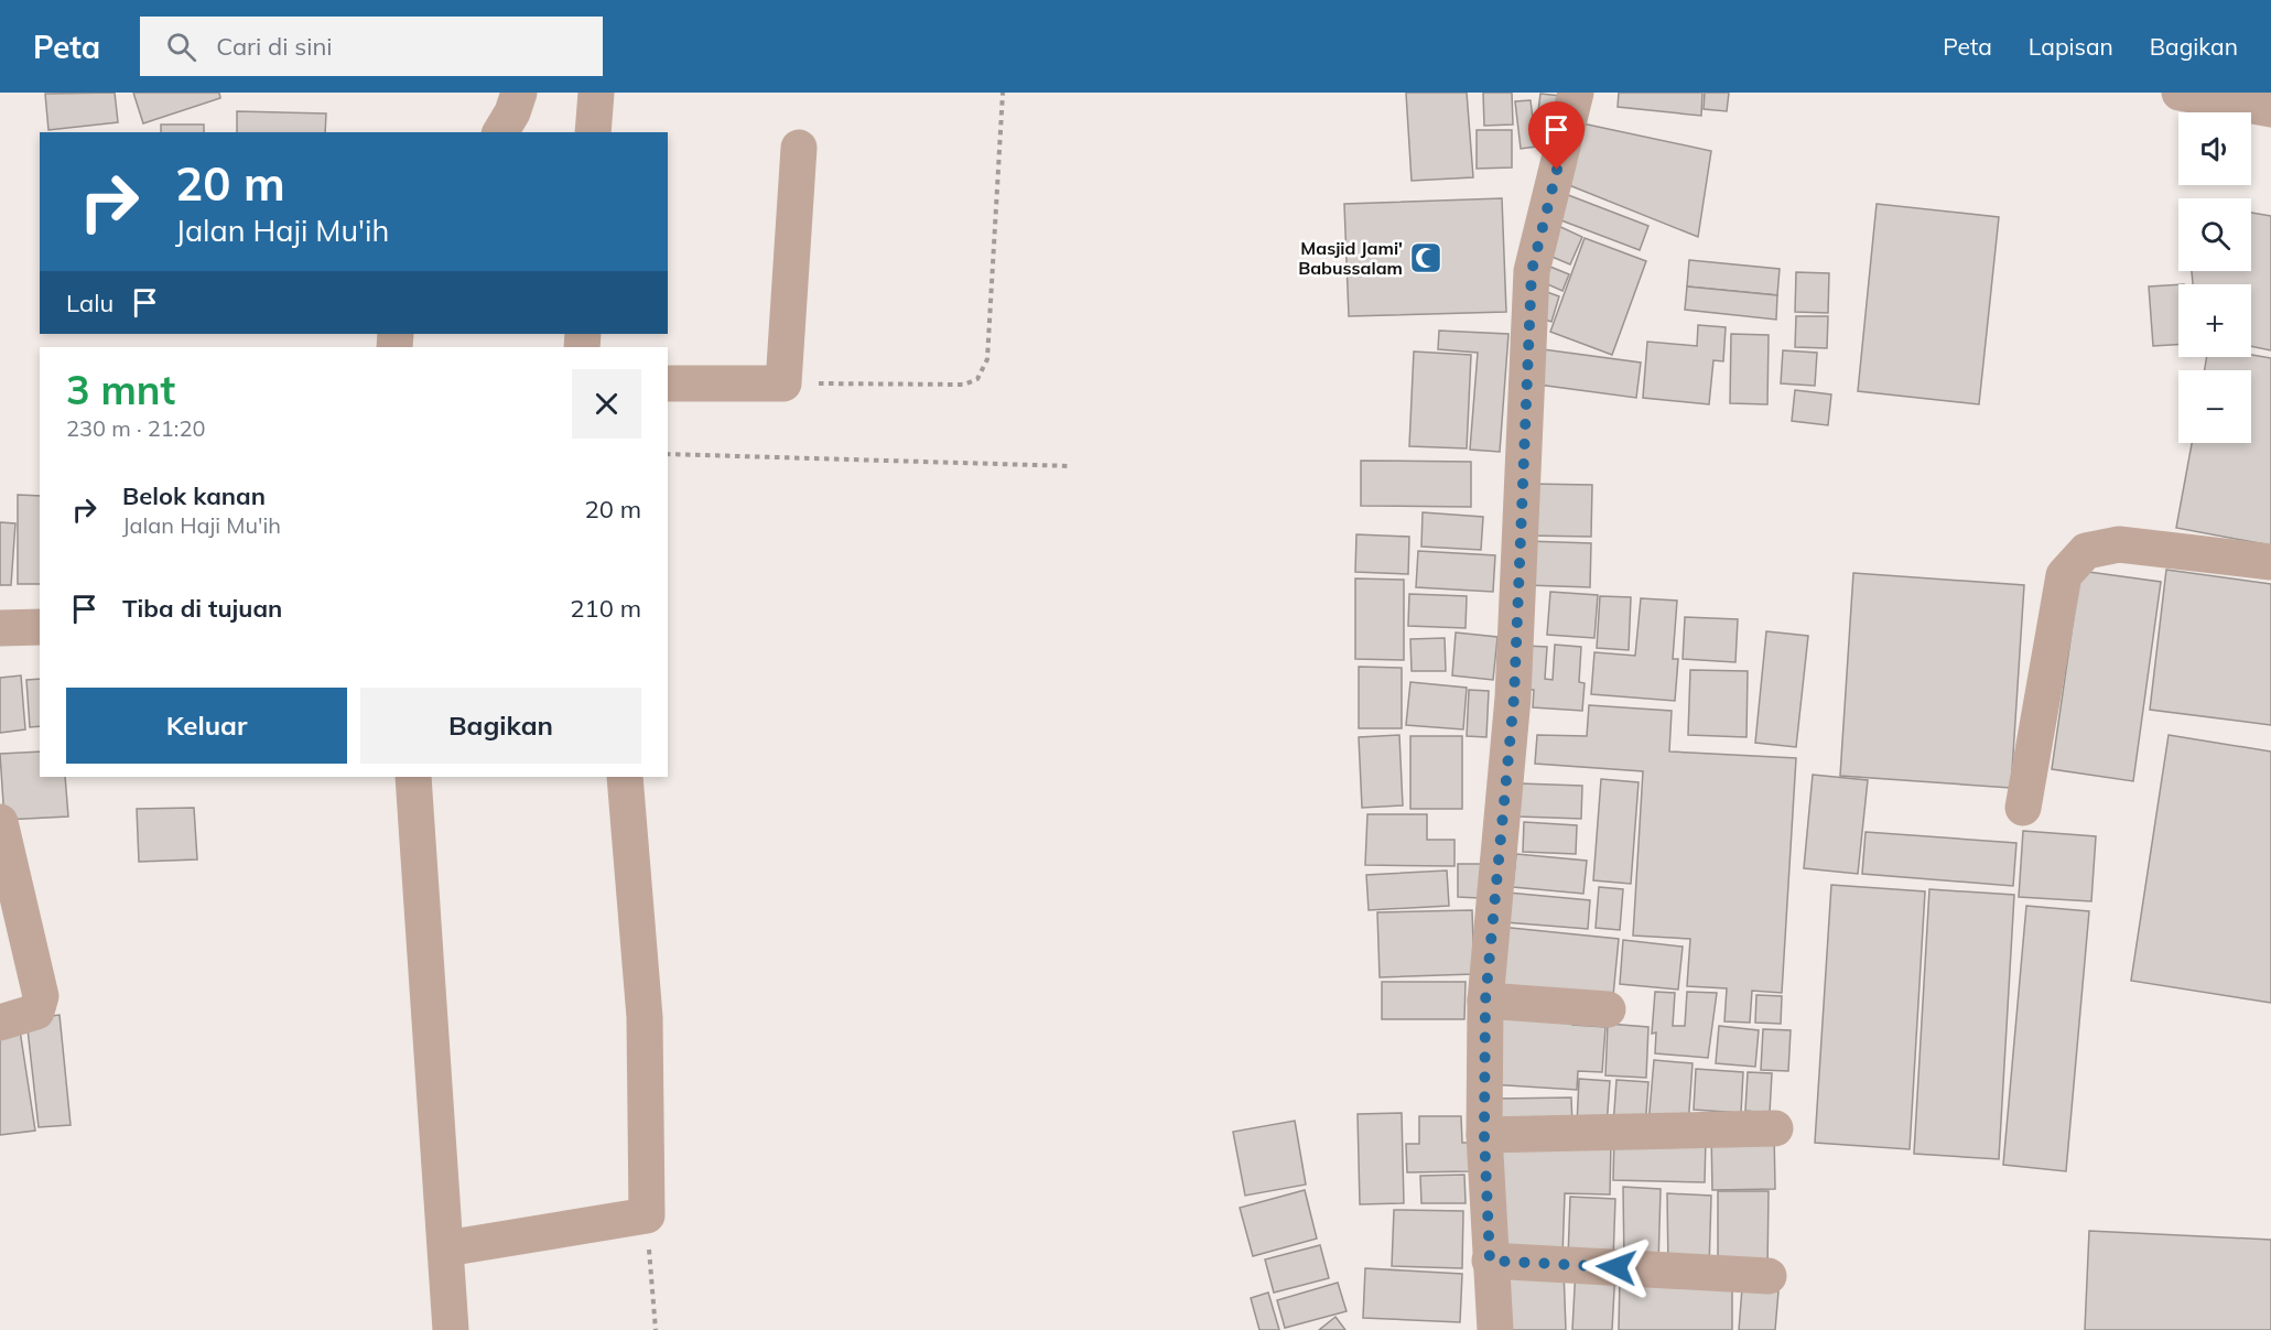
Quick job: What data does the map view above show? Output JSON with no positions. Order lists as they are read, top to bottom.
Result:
{
  "places": {
    "mosque": ["Masjid Jami' Babussalam"]
  },
  "page": {
    "header": "Peta",
    "search": "Cari di sini",
    "nav": ["Peta", "Lapisan", "Bagikan"],
    "map_buttons": ["+", "−"],
    "turn": ["20 m", "Jalan Haji Mu'ih"],
    "then": "Lalu",
    "heading": ["3 mnt", "230 m · 21:20"],
    "list": [
      {
        "name": "Belok kanan",
        "note": "Jalan Haji Mu'ih",
        "value": "20 m"
      },
      {
        "name": "Tiba di tujuan",
        "value": "210 m"
      }
    ],
    "buttons": ["Keluar", "Bagikan"]
  }
}
